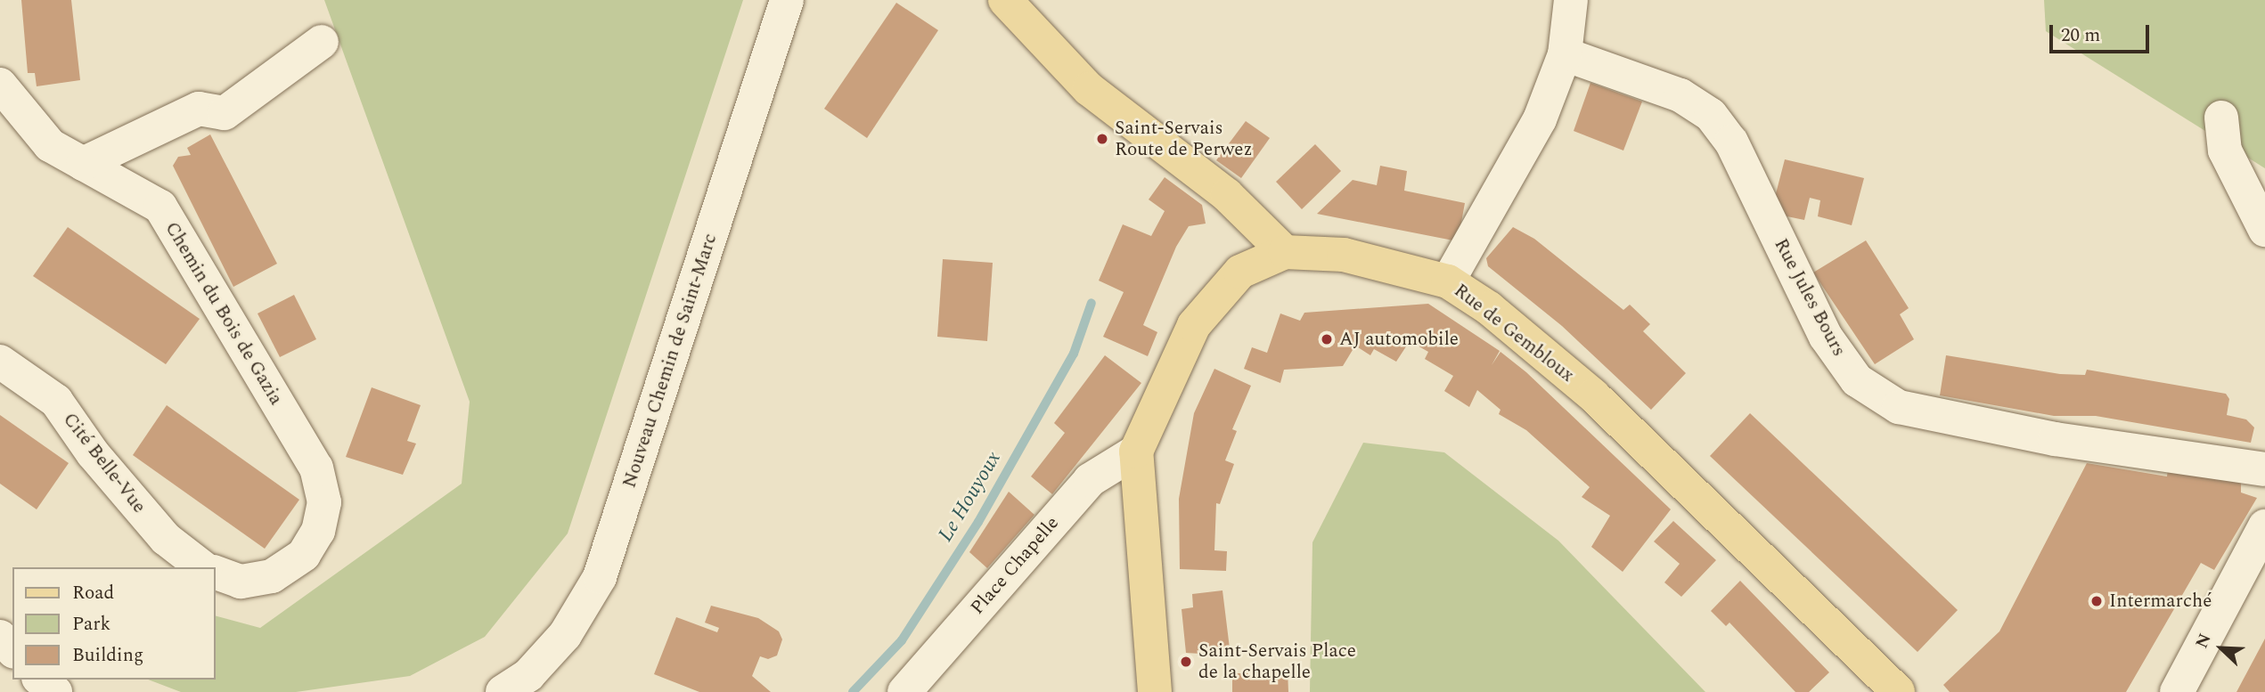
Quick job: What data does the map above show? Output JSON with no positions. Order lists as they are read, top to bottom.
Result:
{
  "streets": {
    "main road": ["Rue de Gembloux"],
    "street": [
      "Rue Jules Bours",
      "Chemin du Bois de Gazia",
      "Nouveau Chemin de Saint-Marc",
      "Cité Belle-Vue",
      "Place Chapelle"
    ]
  },
  "crossings": [
    ["Rue de Gembloux", "Place Chapelle"]
  ],
  "water": ["Le Houyoux"],
  "places": [
    "Saint-Servais Route de Perwez",
    "AJ automobile",
    "Intermarché",
    "Saint-Servais Place de la chapelle"
  ],
  "legend": ["Road", "Park", "Building"],
  "scale_bar": "20 m",
  "north": "top left"
}
